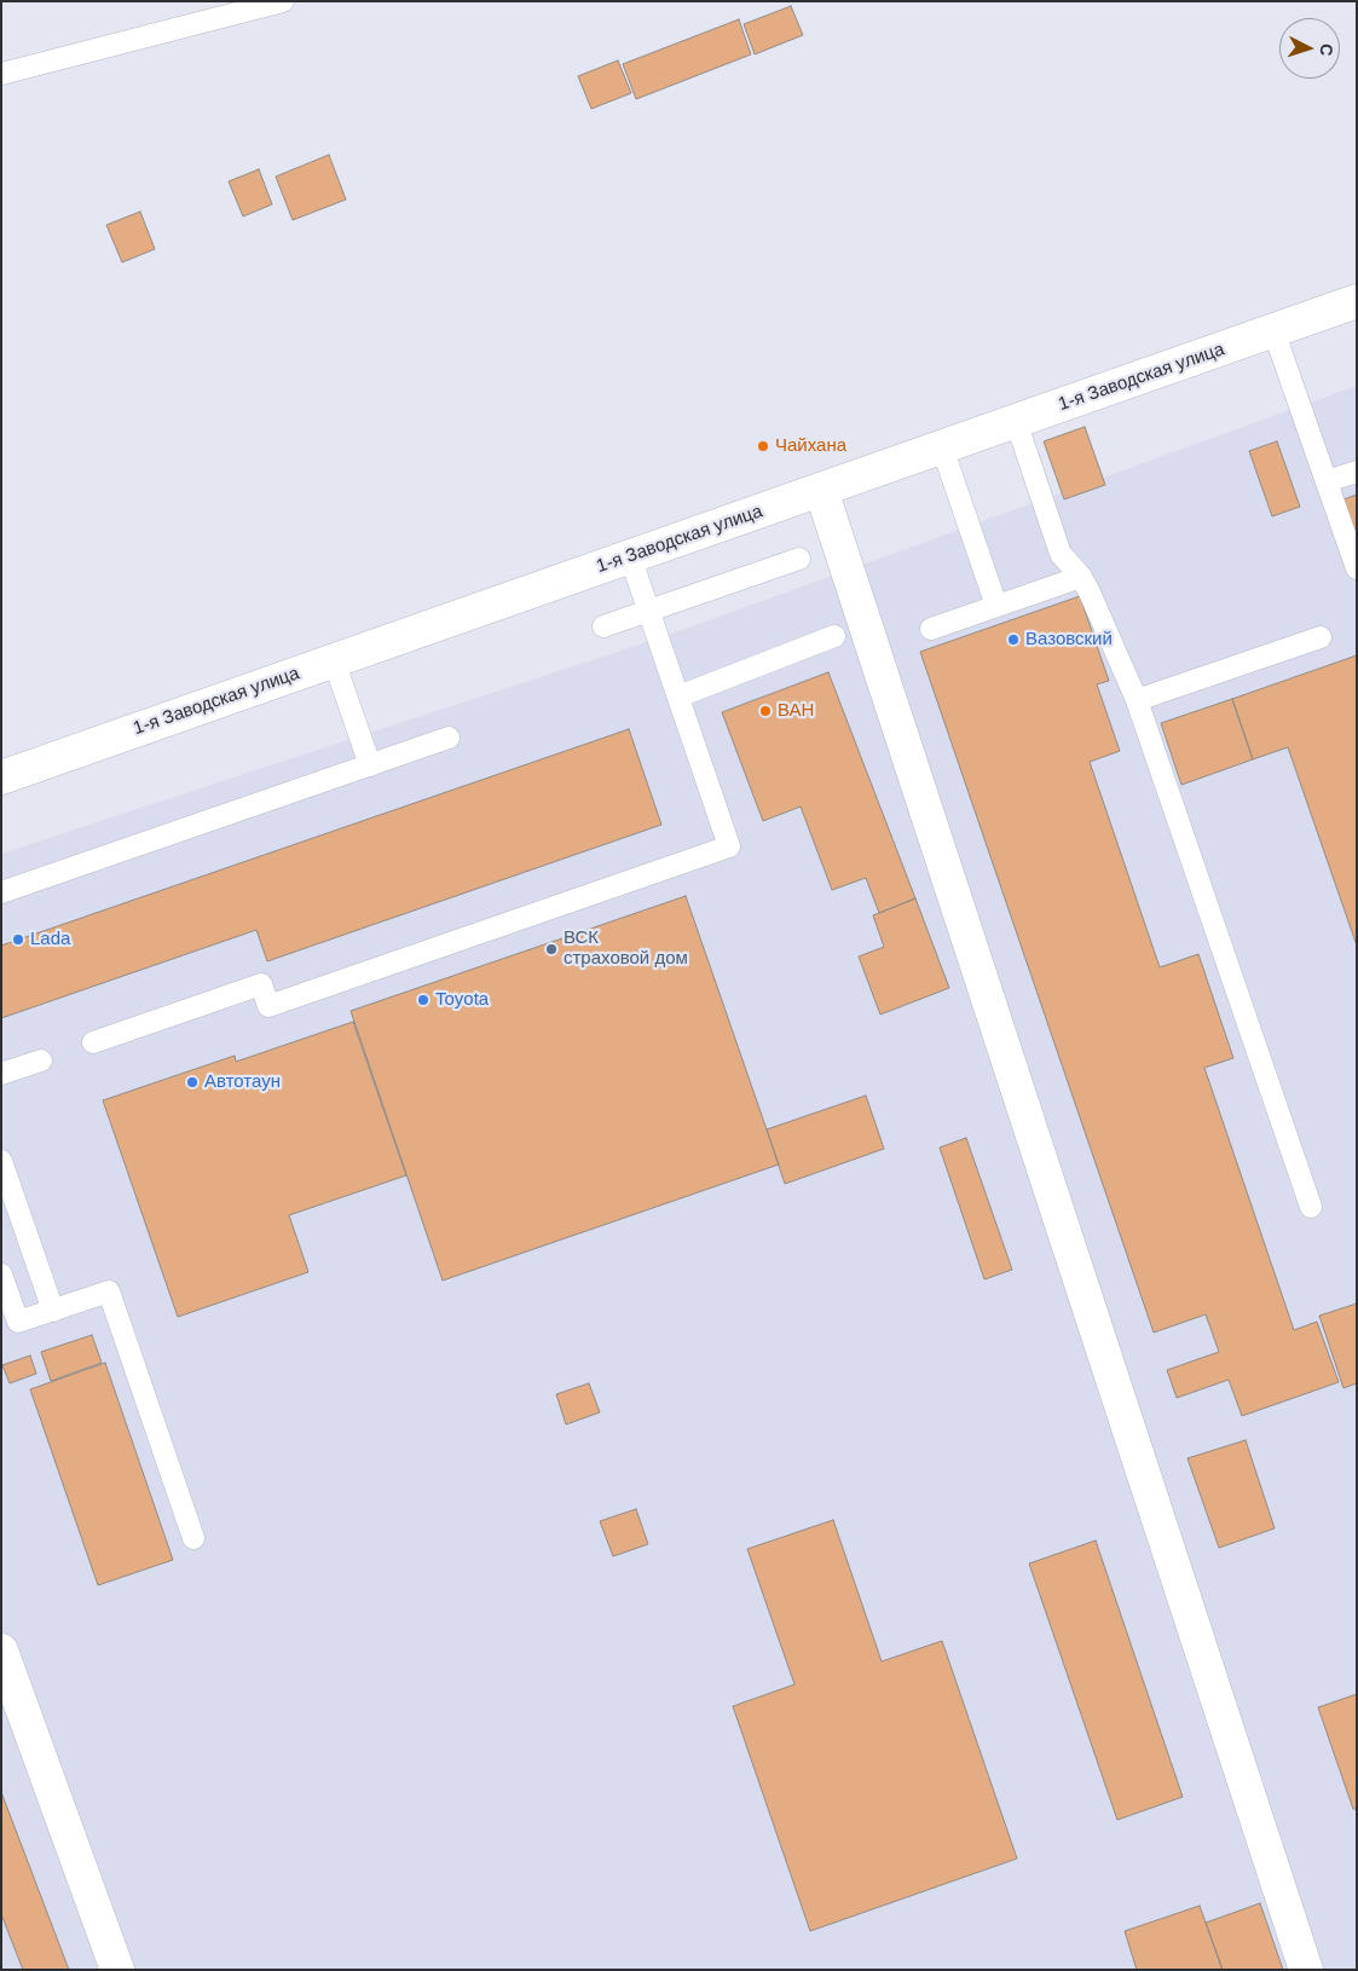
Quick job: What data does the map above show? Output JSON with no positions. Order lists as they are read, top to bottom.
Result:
{
  "streets": {
    "street": ["1-я Заводская улица"]
  },
  "places": [
    "Чайхана",
    "Вазовский",
    "ВАН",
    "Lada",
    "ВСК страховой дом",
    "Toyota",
    "Автотаун"
  ],
  "north": "right"
}
